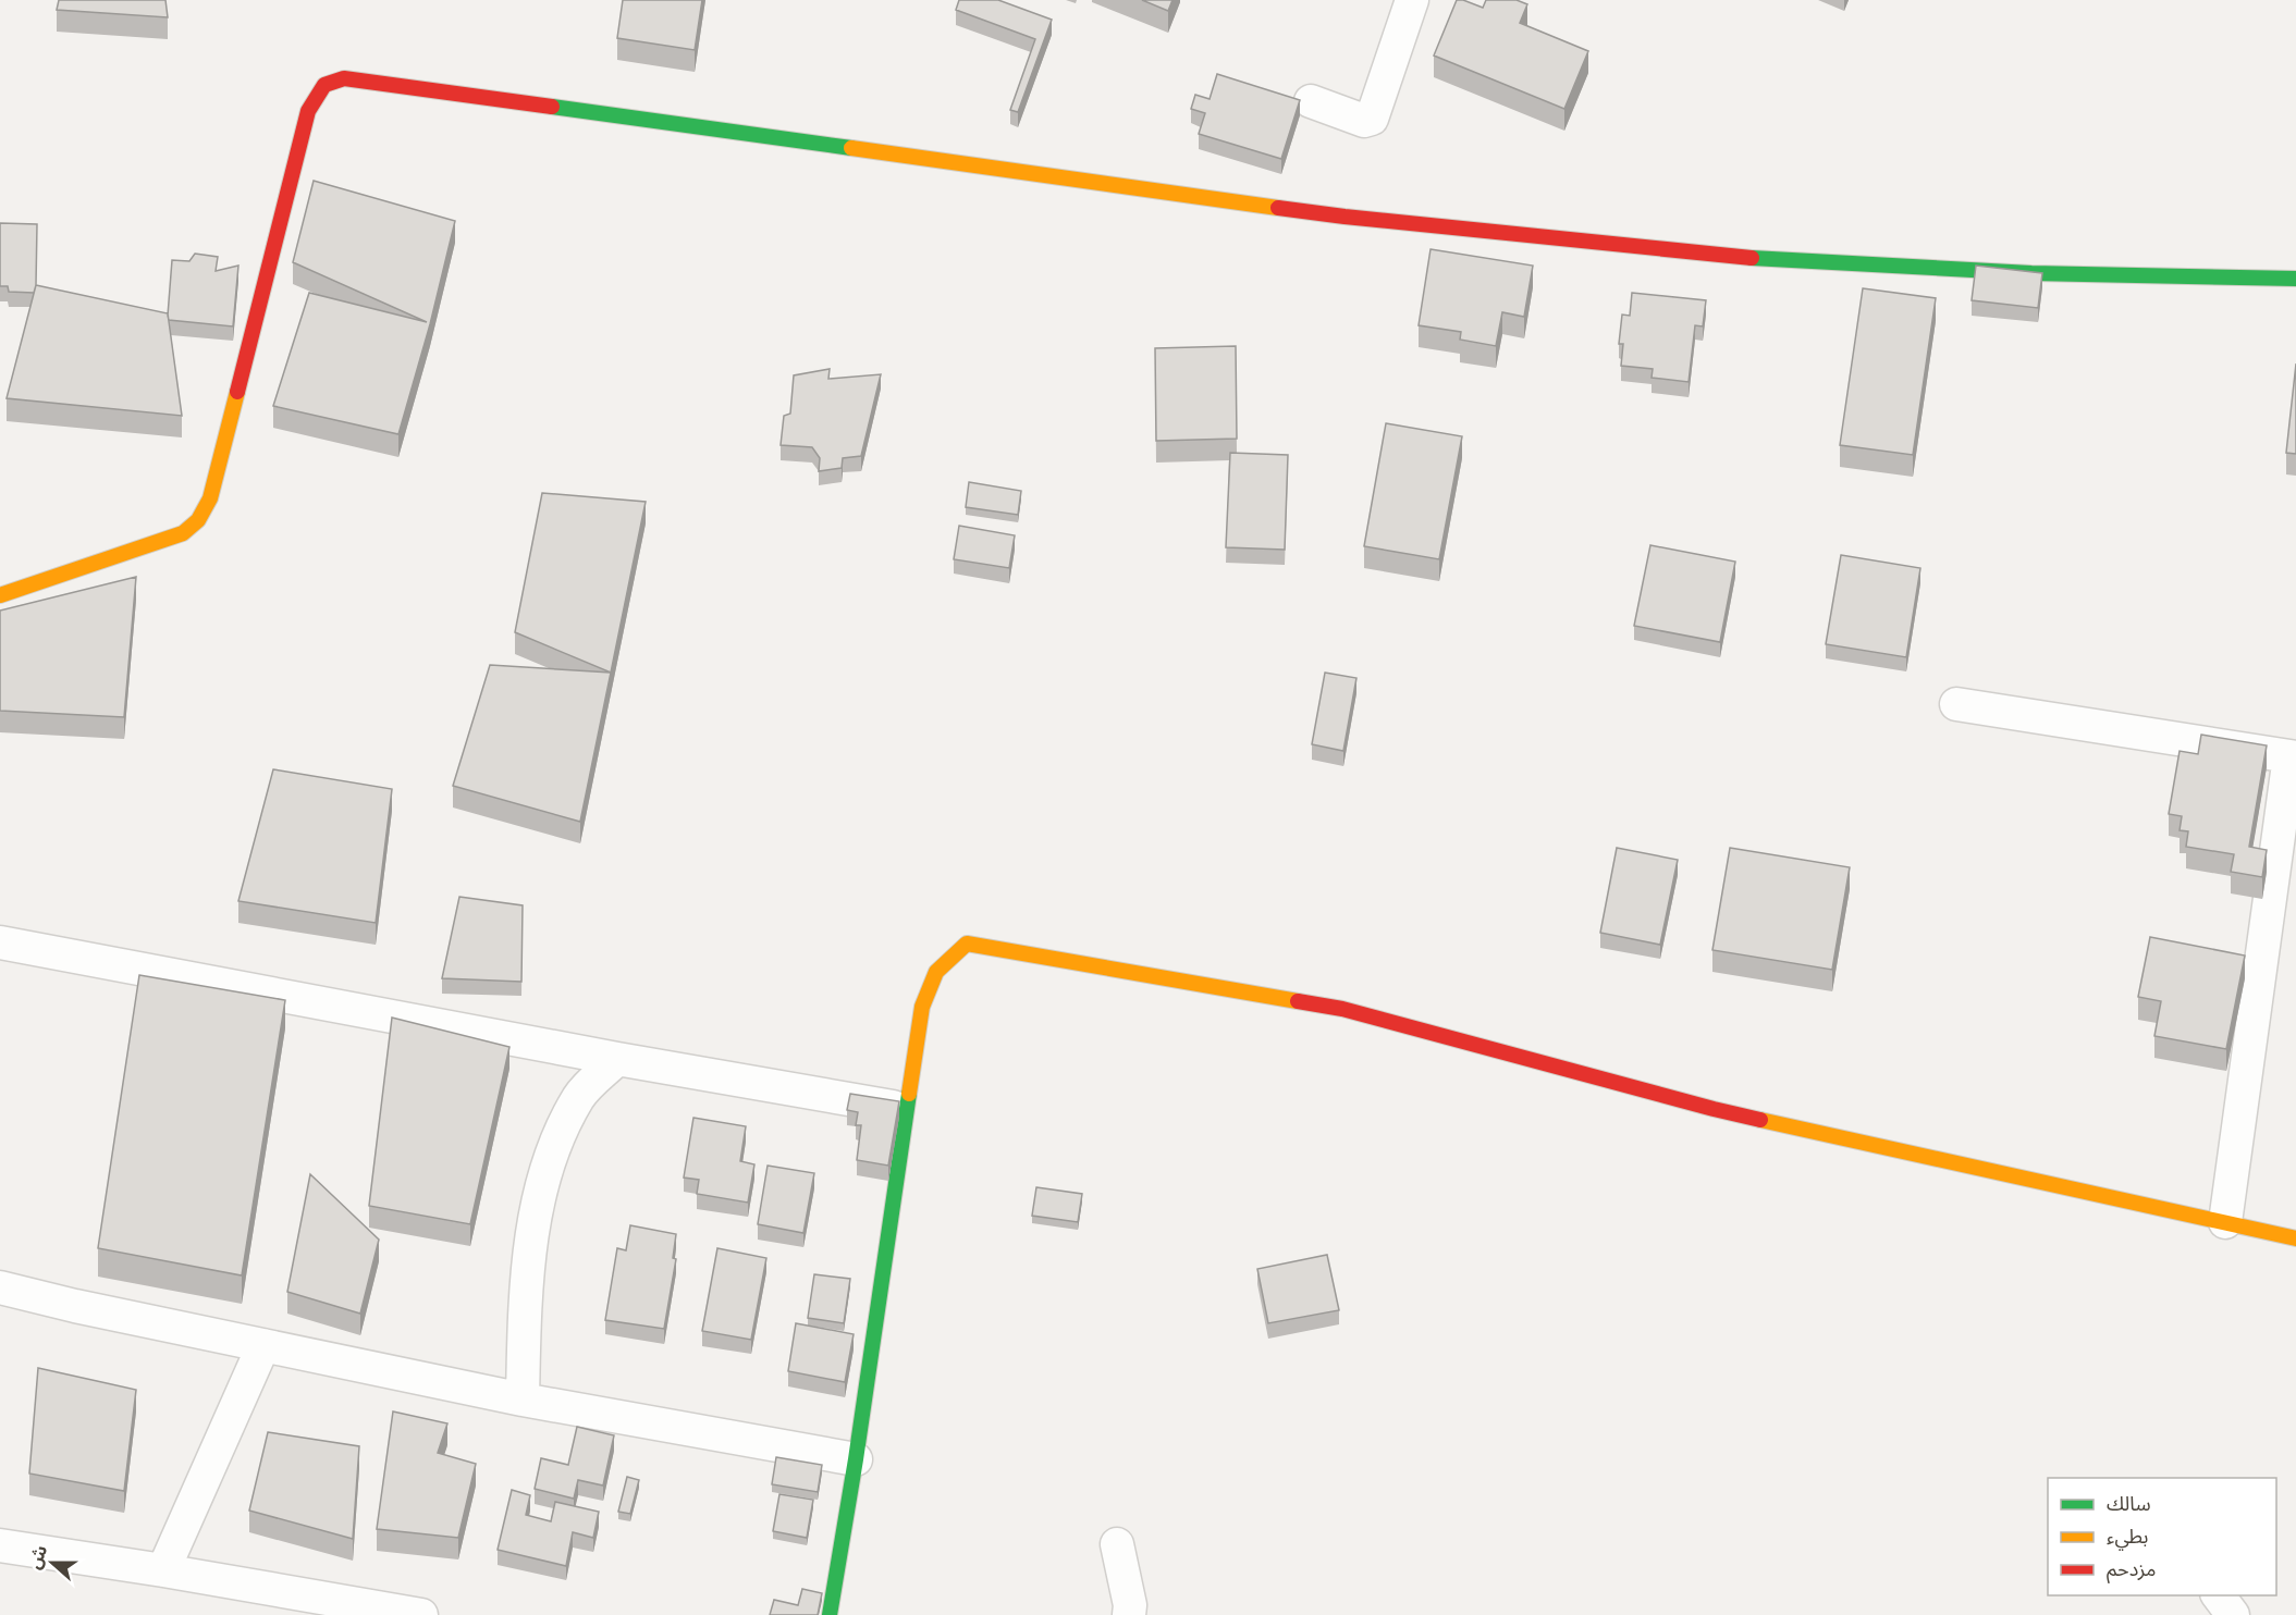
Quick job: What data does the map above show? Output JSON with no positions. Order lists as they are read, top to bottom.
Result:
{
  "legend": ["سالك", "بطيء", "مزدحم"],
  "north": "left"
}
